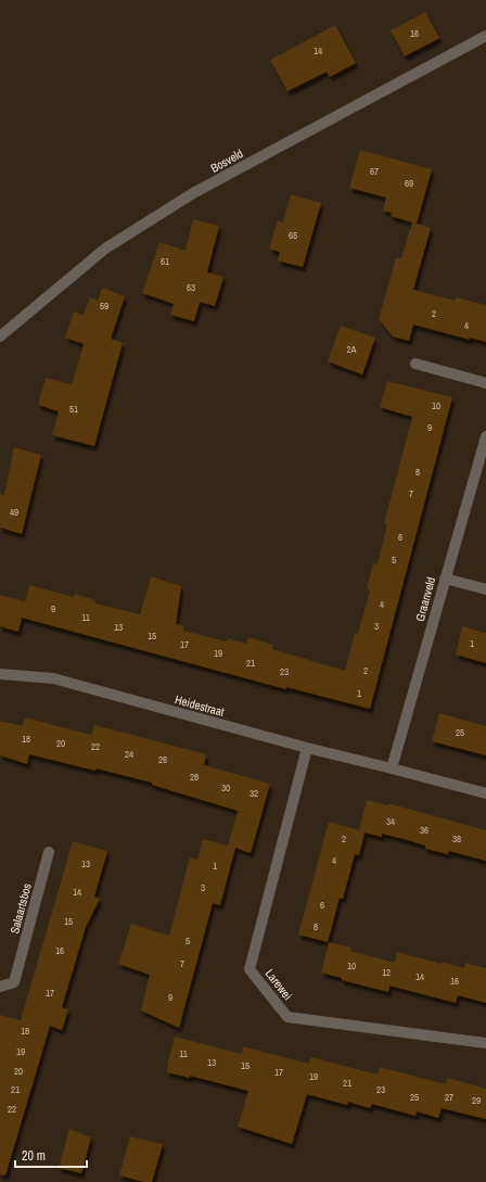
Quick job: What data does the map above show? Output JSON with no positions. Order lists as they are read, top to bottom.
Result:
{
  "streets": {
    "street": [
      "Bosveld",
      "Graanveld",
      "Heidestraat",
      "Salaartsbos",
      "Larewei"
    ]
  },
  "crossings": [
    ["Graanveld", "Heidestraat"],
    ["Heidestraat", "Larewei"]
  ],
  "house_numbers": [
    "16",
    "14",
    "67",
    "69",
    "65",
    "61",
    "63",
    "59",
    "2",
    "4",
    "2A",
    "10",
    "51",
    "9",
    "8",
    "7",
    "49",
    "6",
    "5",
    "4",
    "9",
    "11",
    "3",
    "13",
    "15",
    "1",
    "17",
    "19",
    "21",
    "2",
    "23",
    "1",
    "25",
    "18",
    "20",
    "22",
    "24",
    "26",
    "28",
    "30",
    "32",
    "34",
    "36",
    "2",
    "38",
    "4",
    "13",
    "1",
    "3",
    "14",
    "6",
    "15",
    "8",
    "5",
    "16",
    "7",
    "10",
    "12",
    "14",
    "16",
    "17",
    "9",
    "18",
    "19",
    "11",
    "13",
    "15",
    "20",
    "17",
    "19",
    "21",
    "21",
    "23",
    "25",
    "27",
    "29",
    "22"
  ],
  "scale_bar": "20 m"
}
